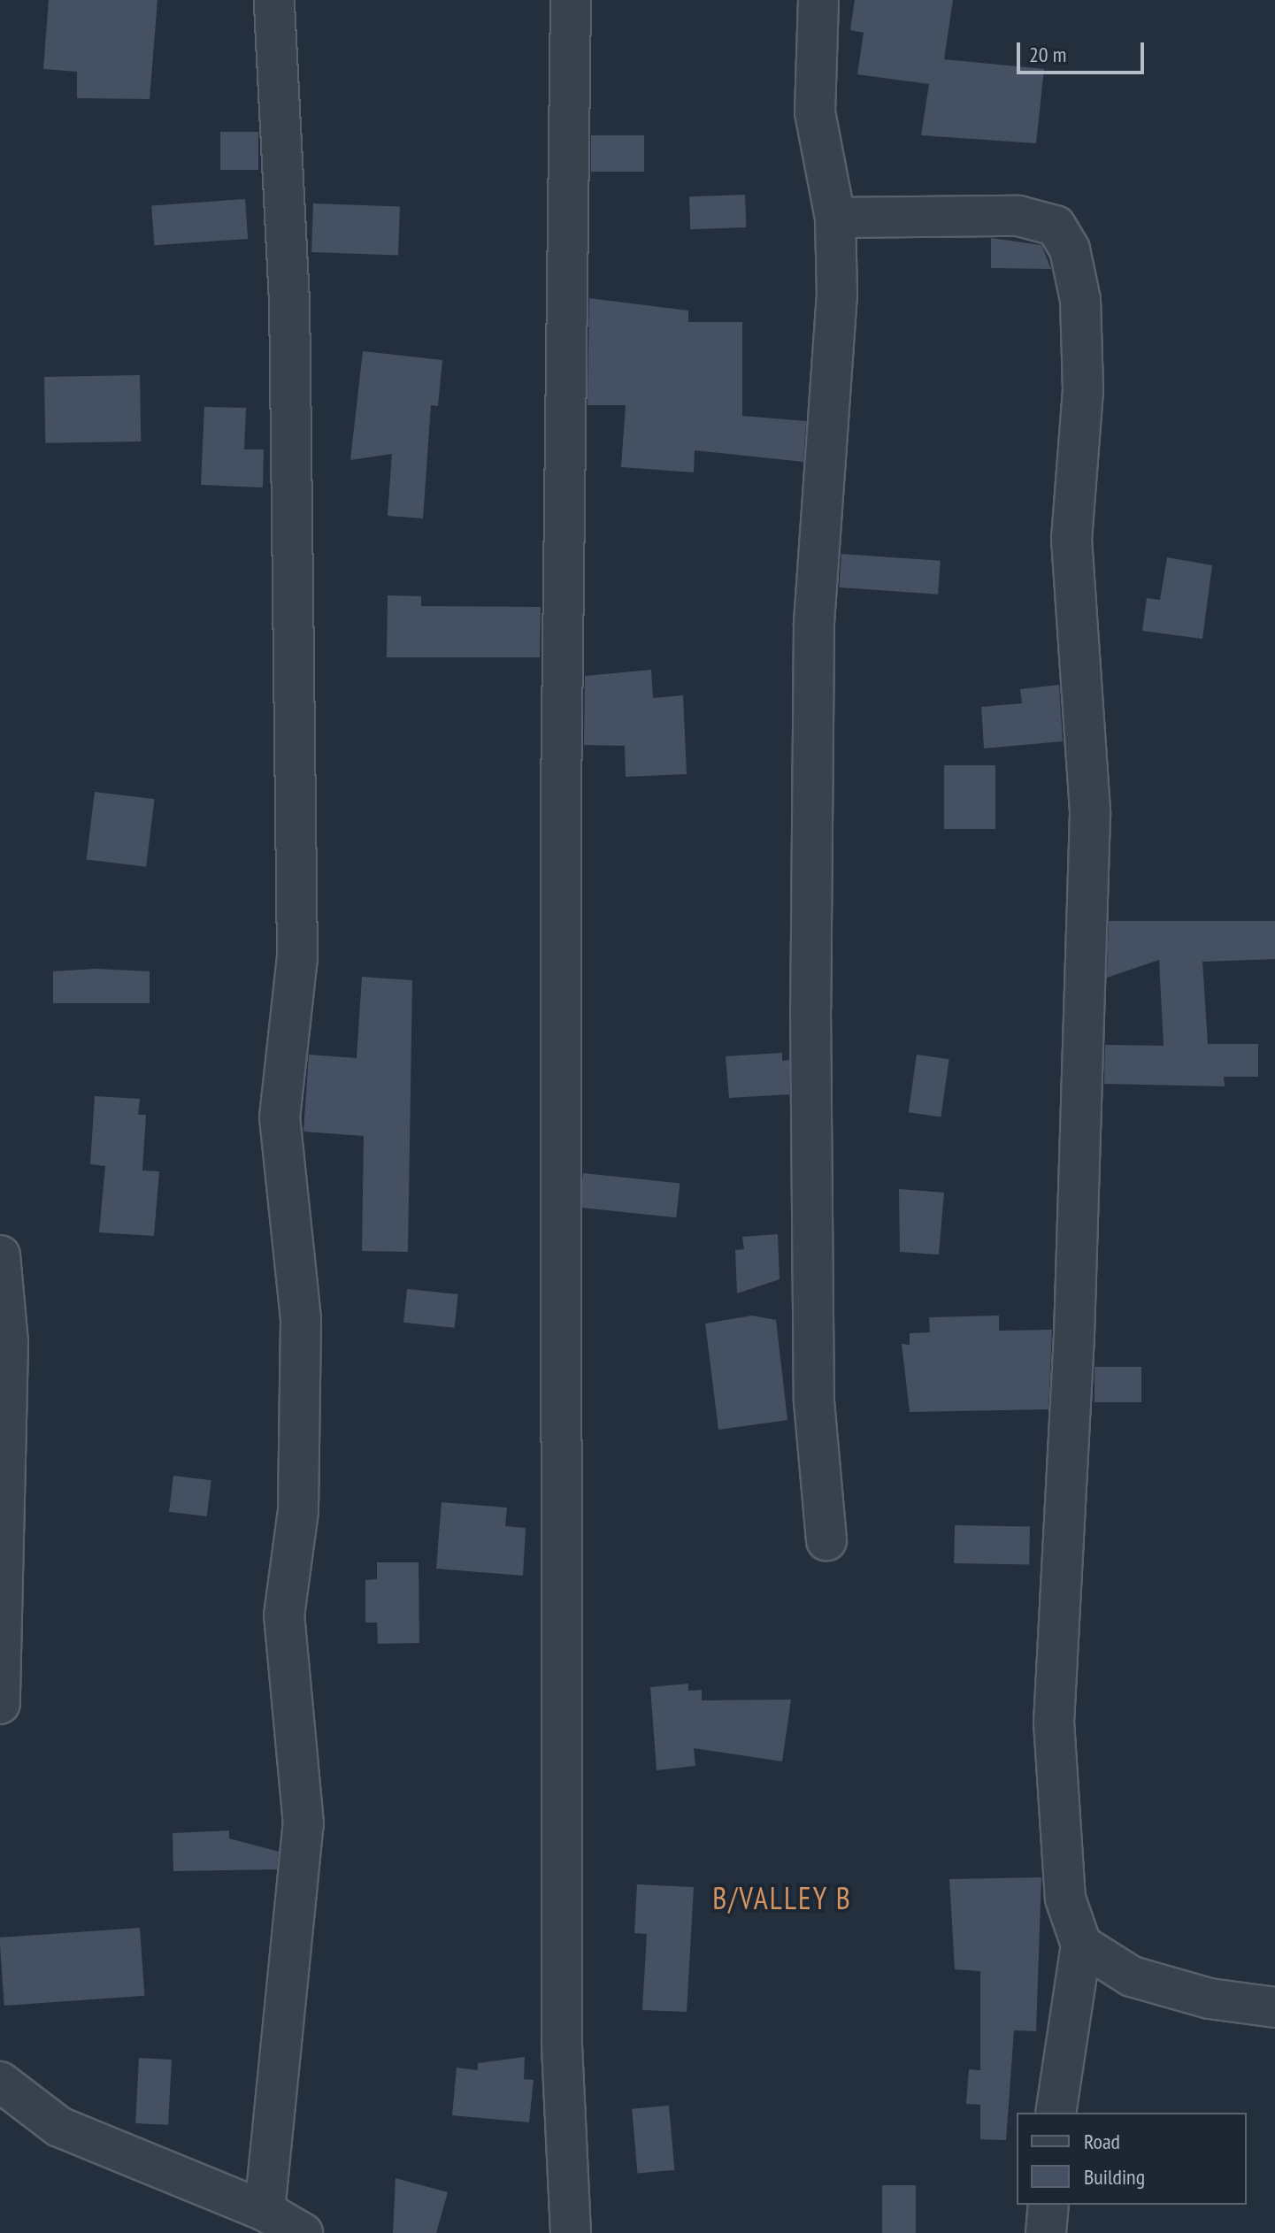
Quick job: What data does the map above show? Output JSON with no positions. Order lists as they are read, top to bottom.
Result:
{
  "districts": ["B/VALLEY B"],
  "legend": ["Road", "Building"],
  "scale_bar": "20 m"
}
